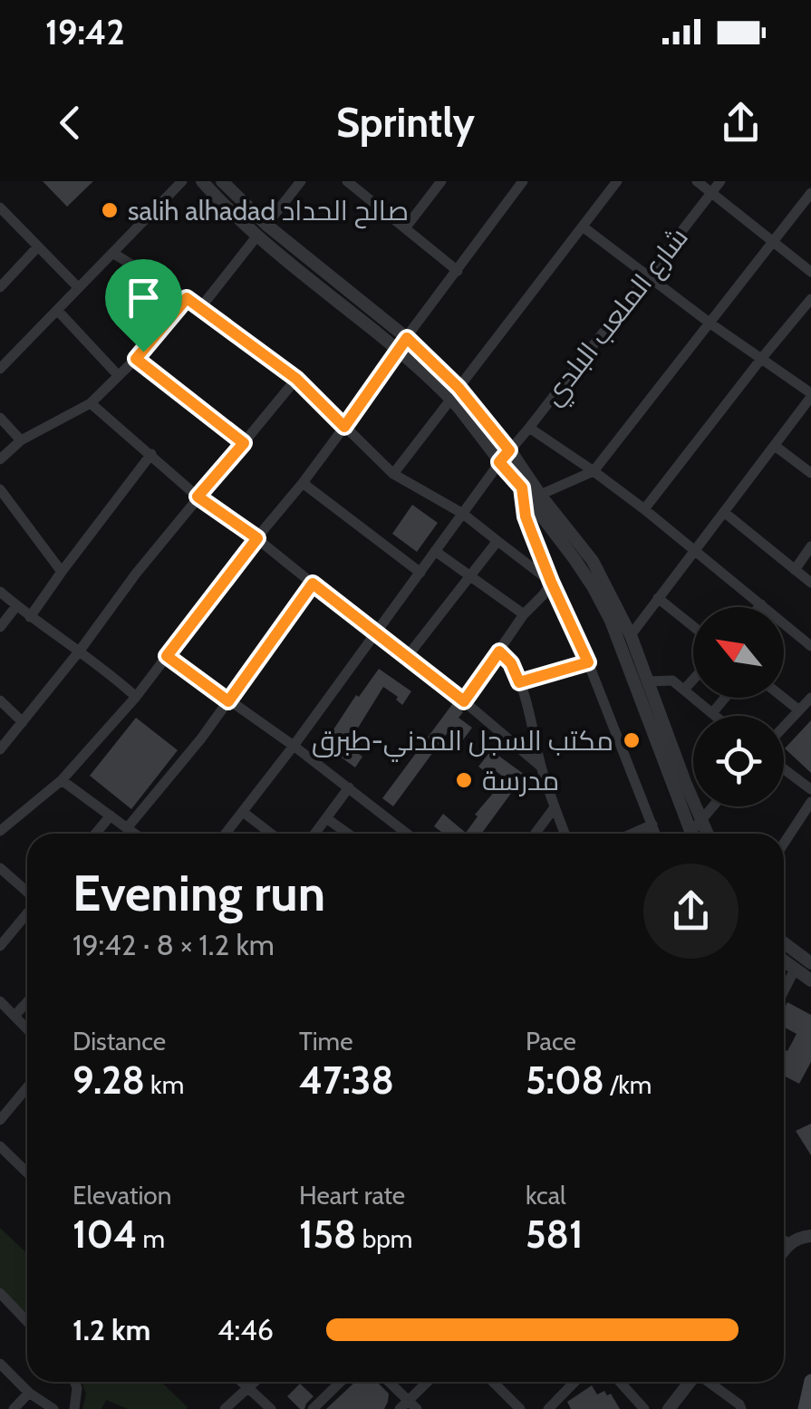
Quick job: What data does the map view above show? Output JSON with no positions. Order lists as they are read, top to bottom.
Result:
{
  "streets": {
    "street": ["شارع الملعب البلدي"]
  },
  "places": ["salih alhadad صالح الحداد", "مكتب السجل المدني-طبرق", "مدرسة"],
  "north": "top left",
  "page": {
    "status": "19:42",
    "header": "Sprintly",
    "heading": ["Evening run", "19:42 · 8 × 1.2 km"],
    "stats": [
      ["Distance", "9.28 km"],
      ["Time", "47:38"],
      ["Pace", "5:08 /km"],
      ["Elevation", "104 m"],
      ["Heart rate", "158 bpm"],
      ["kcal", "581"]
    ],
    "list": [
      {
        "name": "1.2 km",
        "note": "4:46"
      }
    ]
  }
}
